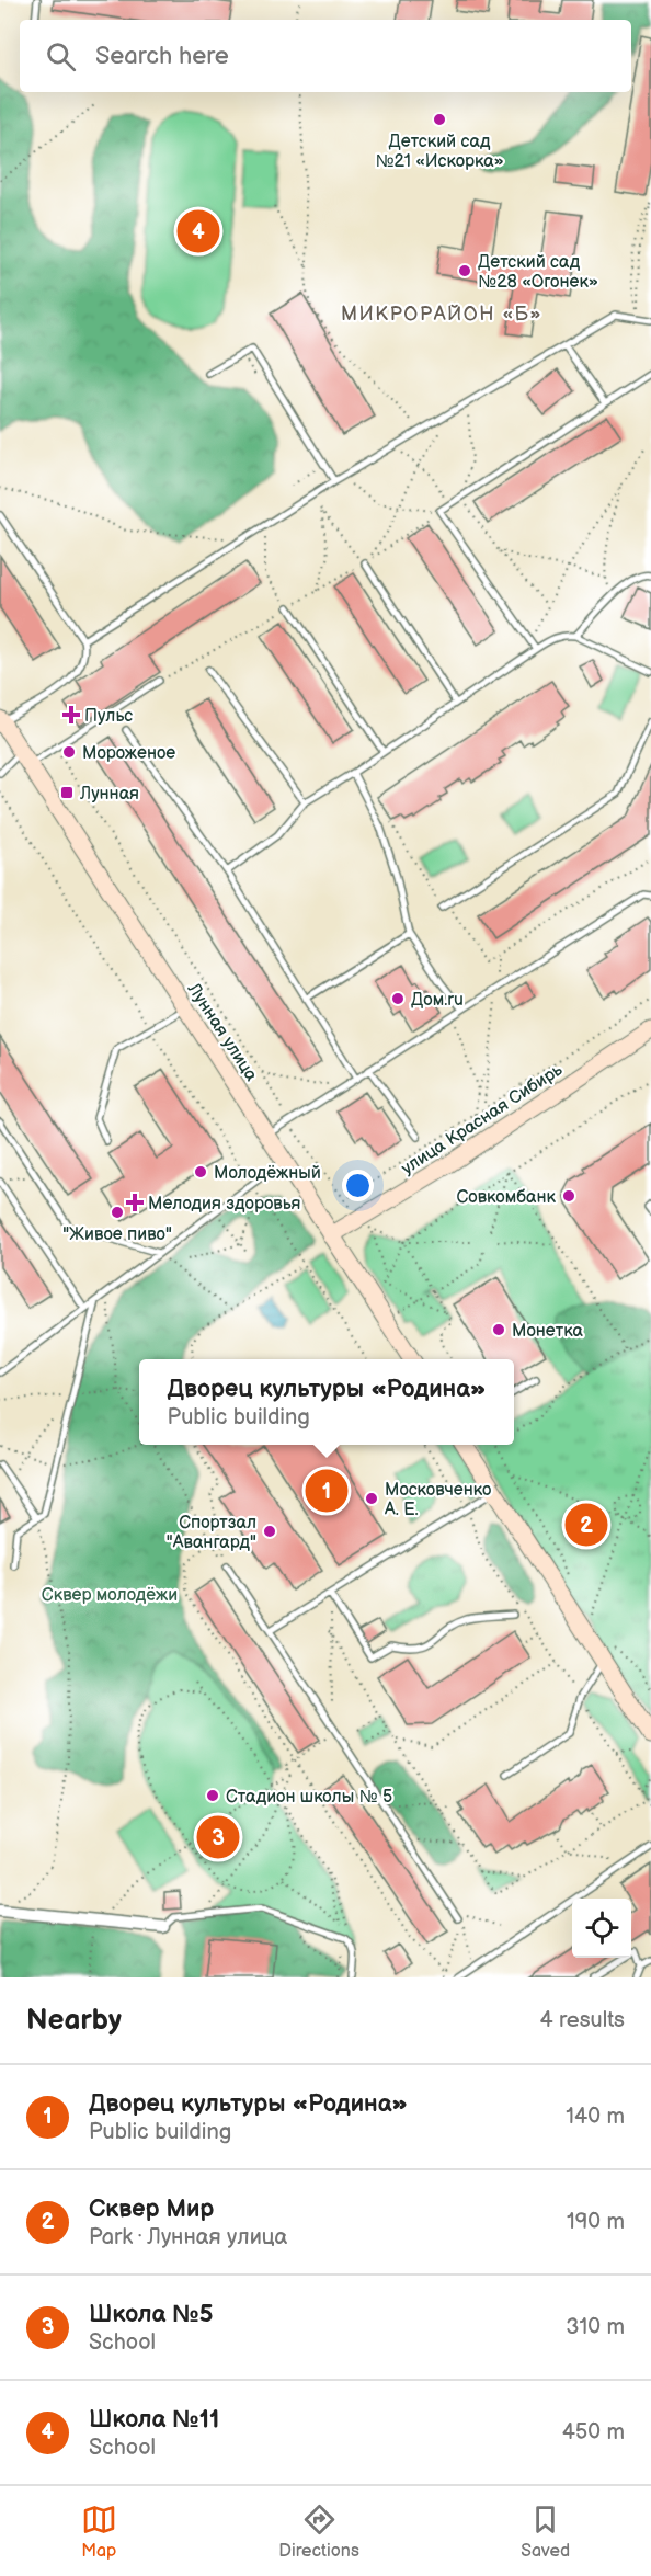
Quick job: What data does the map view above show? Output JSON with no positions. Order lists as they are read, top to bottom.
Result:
{
  "streets": {
    "street": ["Лунная улица", "улица Красная Сибирь"]
  },
  "crossings": [
    ["Лунная улица", "улица Красная Сибирь"]
  ],
  "districts": ["МИКРОРАЙОН «Б»"],
  "parks": ["Сквер молодёжи"],
  "places": {
    "other": [
      "Детский сад №21 «Искорка»",
      "Детский сад №28 «Огонек»",
      "Мороженое",
      "Дом.ru",
      "Молодёжный",
      "Совкомбанк",
      "\"Живое пиво\"",
      "Монетка",
      "Московченко А. Е.",
      "Спортзал \"Авангард\"",
      "Стадион школы № 5"
    ],
    "health": ["Пульс", "Мелодия здоровья"],
    "transit": ["Лунная"]
  },
  "page": {
    "search": "Search here",
    "pins": [
      "4",
      "1",
      "2",
      "3"
    ],
    "popup": ["Дворец культуры «Родина»", "Public building"],
    "heading": ["Nearby", "4 results"],
    "list": [
      {
        "mark": "1",
        "name": "Дворец культуры «Родина»",
        "note": "Public building",
        "value": "140 m"
      },
      {
        "mark": "2",
        "name": "Сквер Мир",
        "note": "Park · Лунная улица",
        "value": "190 m"
      },
      {
        "mark": "3",
        "name": "Школа №5",
        "note": "School",
        "value": "310 m"
      },
      {
        "mark": "4",
        "name": "Школа №11",
        "note": "School",
        "value": "450 m"
      }
    ],
    "nav": ["Map", "Directions", "Saved"]
  }
}
